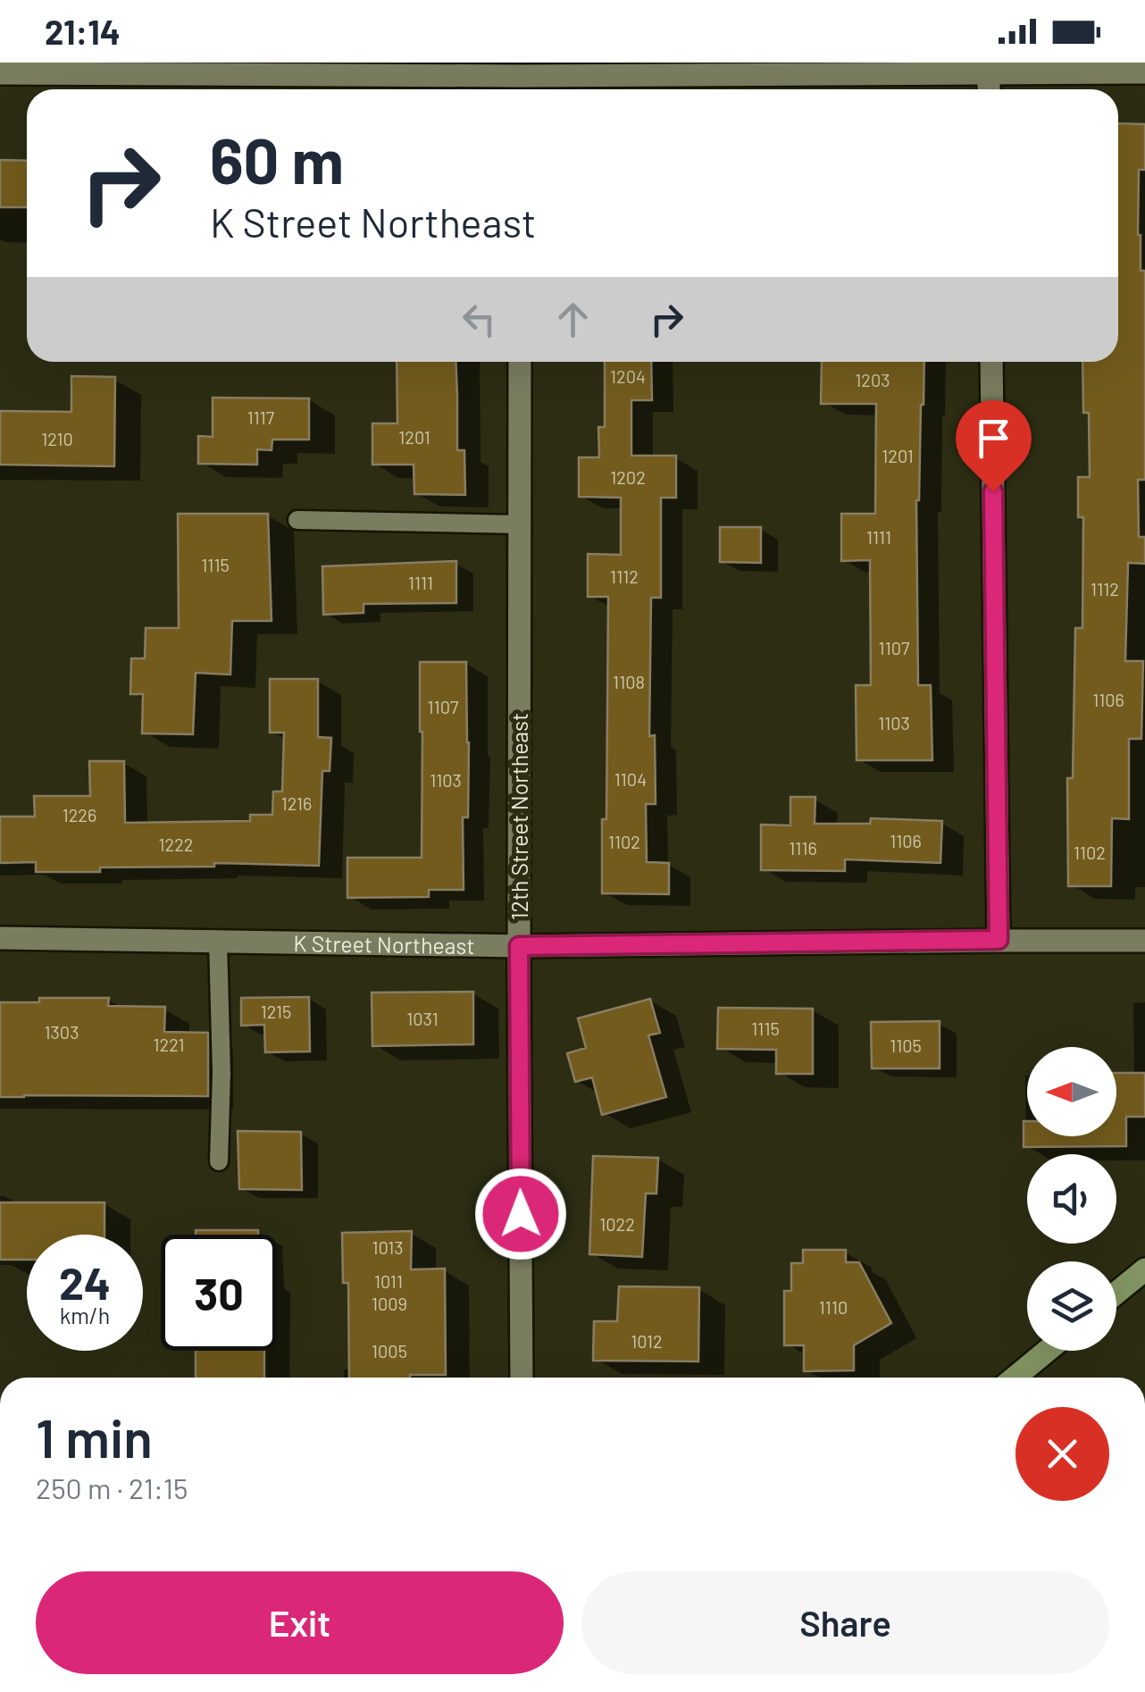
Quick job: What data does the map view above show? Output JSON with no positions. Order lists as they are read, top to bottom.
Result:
{
  "streets": {
    "street": ["12th Street Northeast", "K Street Northeast"]
  },
  "crossings": [
    ["12th Street Northeast", "K Street Northeast"]
  ],
  "house_numbers": [
    "1204",
    "1203",
    "1117",
    "1201",
    "1210",
    "1201",
    "1202",
    "1111",
    "1115",
    "1112",
    "1111",
    "1112",
    "1107",
    "1108",
    "1106",
    "1107",
    "1103",
    "1104",
    "1103",
    "1216",
    "1226",
    "1106",
    "1102",
    "1222",
    "1116",
    "1102",
    "1215",
    "1031",
    "1115",
    "1303",
    "1221",
    "1105",
    "1022",
    "1013",
    "1011",
    "1009",
    "1110",
    "1012",
    "1005"
  ],
  "north": "left",
  "page": {
    "status": "21:14",
    "turn": ["60 m", "K Street Northeast"],
    "speed": "24 km/h",
    "limit": "30",
    "heading": ["1 min", "250 m · 21:15"],
    "buttons": ["Exit", "Share"]
  }
}
